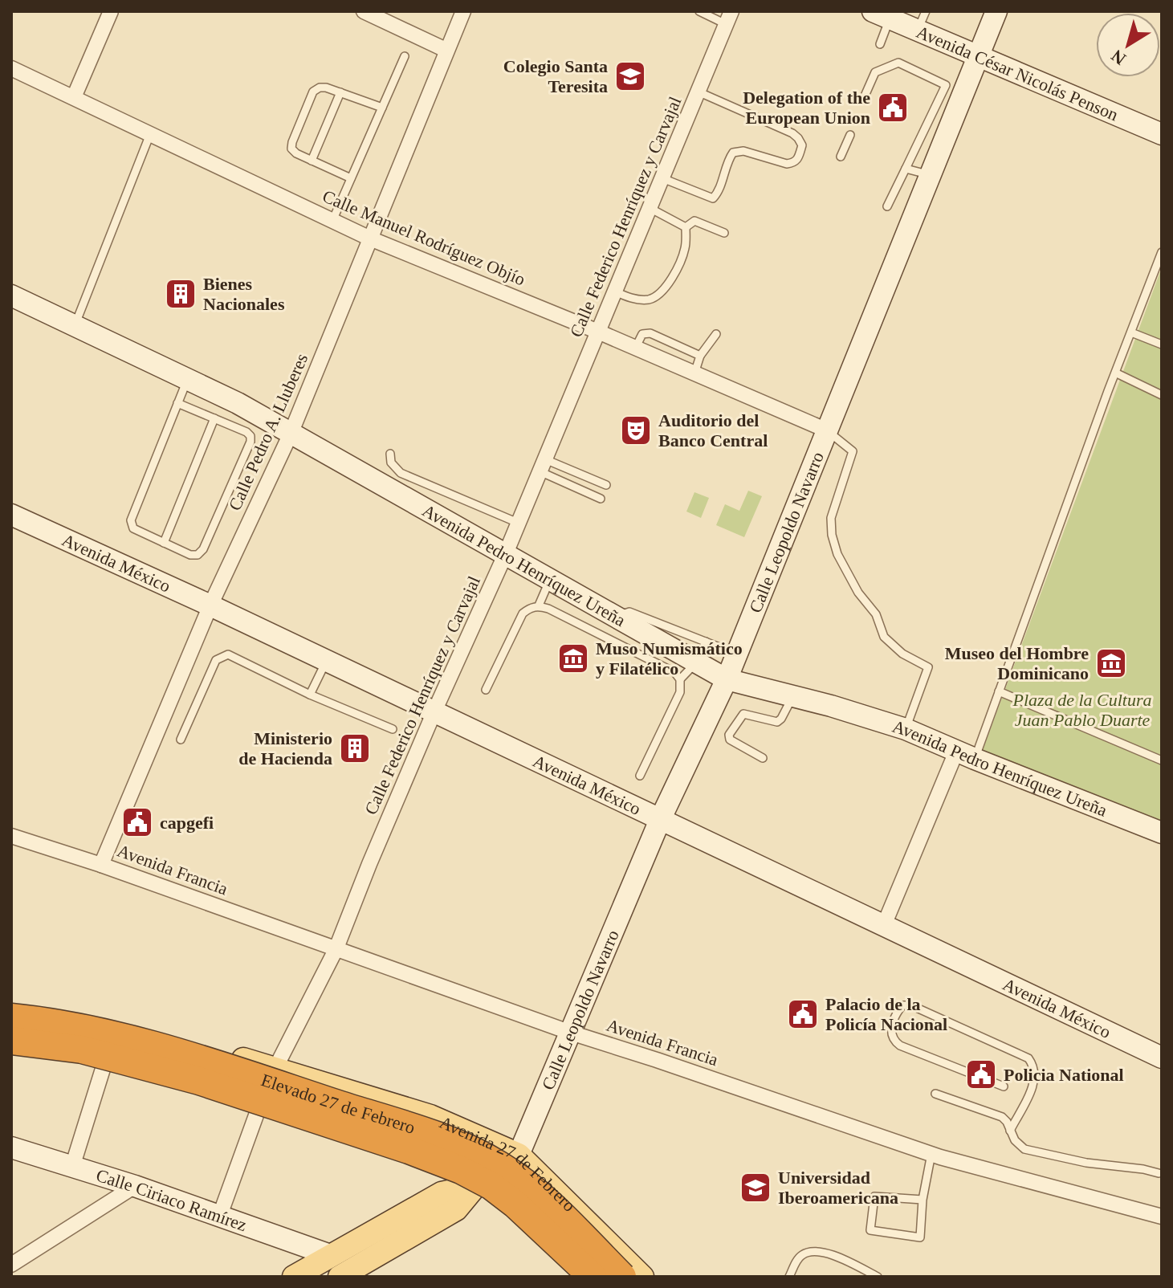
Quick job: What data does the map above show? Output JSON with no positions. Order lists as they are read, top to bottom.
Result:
{
  "streets": {
    "highway": ["Elevado 27 de Febrero"],
    "main road": [
      "Avenida César Nicolás Penson",
      "Calle Leopoldo Navarro",
      "Avenida México",
      "Avenida Pedro Henríquez Ureña",
      "Avenida 27 de Febrero",
      "Calle Ciriaco Ramírez"
    ],
    "street": [
      "Calle Federico Henríquez y Carvajal",
      "Calle Manuel Rodríguez Objío",
      "Calle Pedro A. Lluberes",
      "Avenida Francia"
    ]
  },
  "crossings": [
    ["Avenida César Nicolás Penson", "Calle Leopoldo Navarro"],
    ["Calle Federico Henríquez y Carvajal", "Calle Manuel Rodríguez Objío"],
    ["Calle Federico Henríquez y Carvajal", "Avenida México"],
    ["Calle Federico Henríquez y Carvajal", "Avenida Pedro Henríquez Ureña"],
    ["Calle Federico Henríquez y Carvajal", "Avenida Francia"],
    ["Calle Federico Henríquez y Carvajal", "Avenida 27 de Febrero"],
    ["Calle Federico Henríquez y Carvajal", "Calle Ciriaco Ramírez"],
    ["Calle Manuel Rodríguez Objío", "Calle Pedro A. Lluberes"],
    ["Calle Manuel Rodríguez Objío", "Calle Leopoldo Navarro"],
    ["Calle Pedro A. Lluberes", "Avenida México"],
    ["Calle Pedro A. Lluberes", "Avenida Pedro Henríquez Ureña"],
    ["Calle Pedro A. Lluberes", "Avenida Francia"],
    ["Calle Leopoldo Navarro", "Avenida México"],
    ["Calle Leopoldo Navarro", "Avenida Pedro Henríquez Ureña"],
    ["Calle Leopoldo Navarro", "Avenida Francia"],
    ["Calle Leopoldo Navarro", "Avenida 27 de Febrero"],
    ["Elevado 27 de Febrero", "Avenida 27 de Febrero"]
  ],
  "parks": ["Plaza de la Cultura Juan Pablo Duarte"],
  "places": {
    "school or university": ["Colegio Santa Teresita", "Universidad Iberoamericana"],
    "public building": [
      "Delegation of the European Union",
      "capgefi",
      "Palacio de la Policía Nacional",
      "Policia National"
    ],
    "building": ["Bienes Nacionales", "Ministerio de Hacienda"],
    "theatre": ["Auditorio del Banco Central"],
    "museum": ["Muso Numismático y Filatélico", "Museo del Hombre Dominicano"]
  },
  "north": "bottom left"
}
